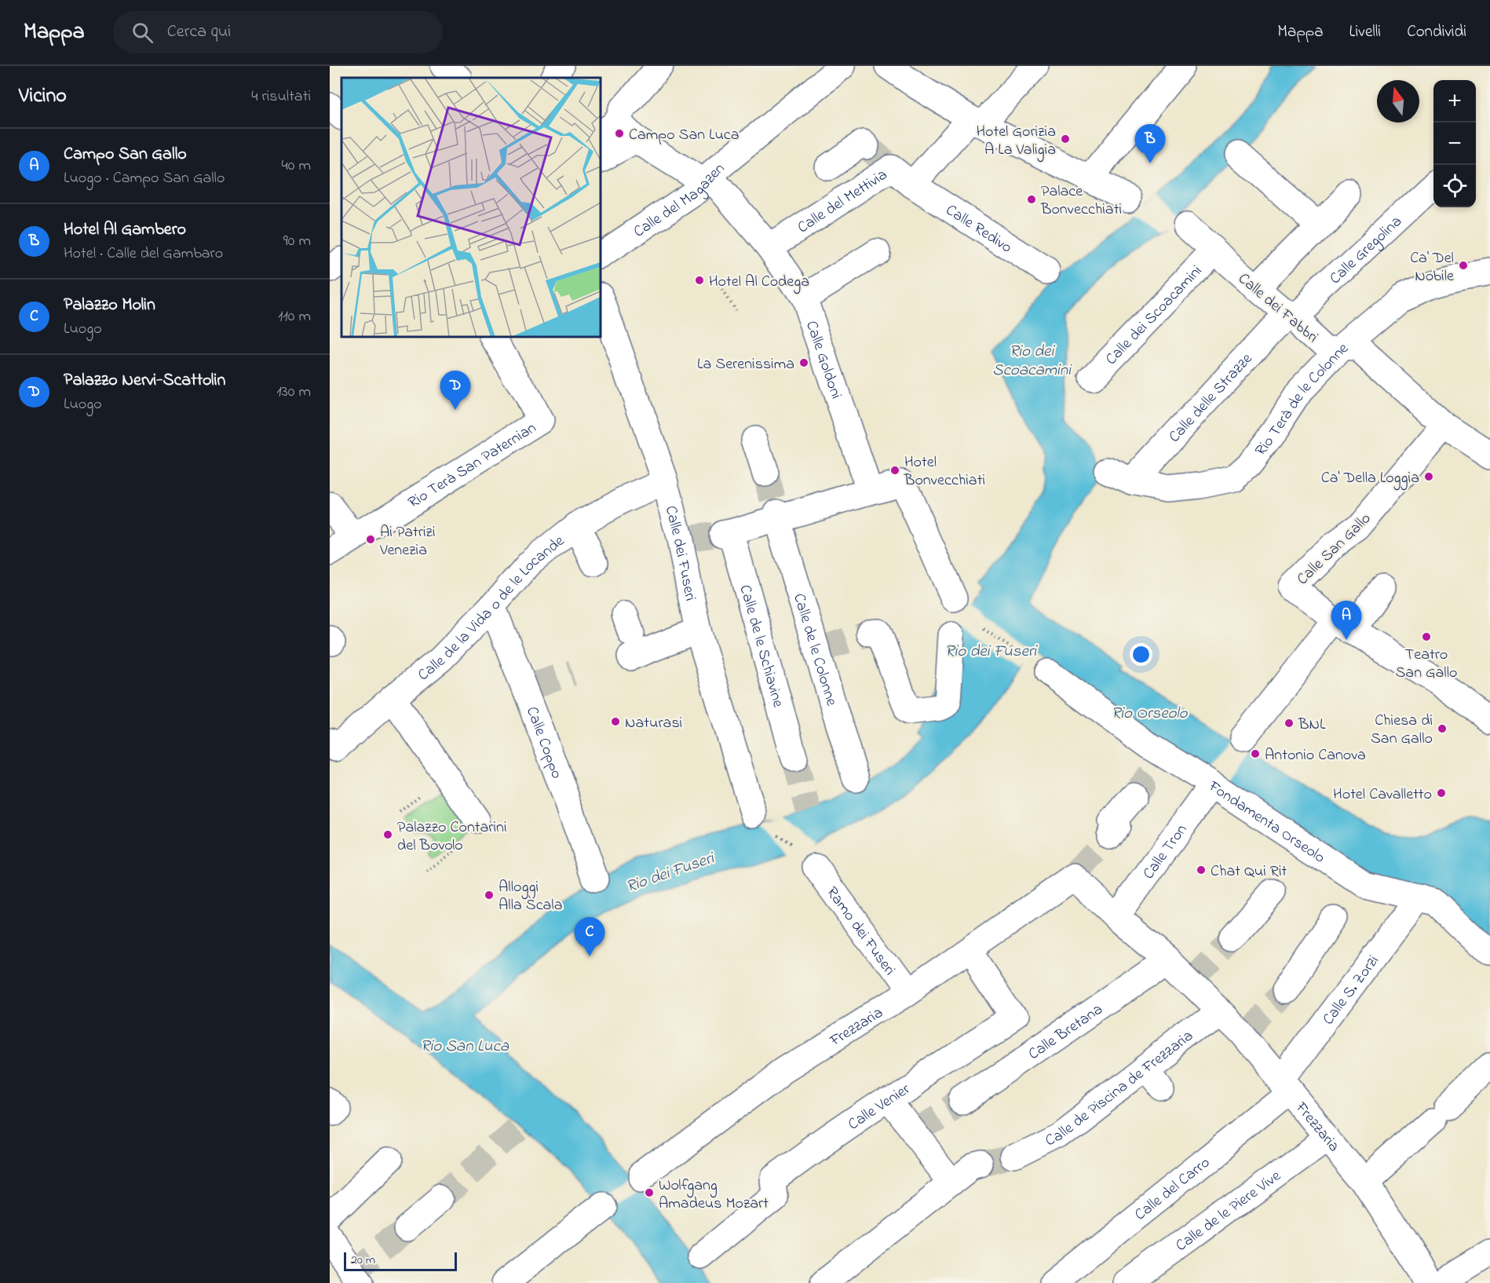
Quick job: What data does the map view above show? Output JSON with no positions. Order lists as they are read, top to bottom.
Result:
{
  "streets": {
    "street": [
      "Calle del Magazen",
      "Calle del Mettivia",
      "Calle Redivo",
      "Calle Gregolina",
      "Calle dei Fabbri",
      "Calle dei Scoacamini",
      "Calle Goldoni",
      "Calle delle Strazze",
      "Rio Terà de le Colonne",
      "Rio Terà San Paternian",
      "Calle San Gallo",
      "Calle dei Fuseri",
      "Calle de la Vida o de le Locande",
      "Calle de le Schiavine",
      "Calle de le Colonne",
      "Calle Coppo",
      "Fondamenta Orseolo",
      "Calle Tron",
      "Ramo dei Fuseri",
      "Calle S. Zorzi",
      "Frezzaria",
      "Calle Bretana",
      "Calle de Piscina de Frezzaria",
      "Calle Venier",
      "Calle del Carro",
      "Calle de le Piere Vive"
    ]
  },
  "crossings": [
    ["Calle del Magazen", "Calle Goldoni"],
    ["Calle del Mettivia", "Calle Redivo"],
    ["Calle del Mettivia", "Calle Goldoni"],
    ["Calle Gregolina", "Calle dei Fabbri"],
    ["Calle Gregolina", "Calle delle Strazze"],
    ["Calle dei Fabbri", "Calle dei Scoacamini"],
    ["Calle dei Fabbri", "Calle delle Strazze"],
    ["Calle dei Fabbri", "Rio Terà de le Colonne"],
    ["Calle dei Fabbri", "Calle San Gallo"],
    ["Calle delle Strazze", "Rio Terà de le Colonne"],
    ["Calle dei Fuseri", "Calle de la Vida o de le Locande"],
    ["Calle de la Vida o de le Locande", "Calle Coppo"],
    ["Calle de le Schiavine", "Calle de le Colonne"],
    ["Fondamenta Orseolo", "Calle Tron"],
    ["Fondamenta Orseolo", "Calle S. Zorzi"],
    ["Calle Tron", "Frezzaria"],
    ["Ramo dei Fuseri", "Frezzaria"],
    ["Calle S. Zorzi", "Frezzaria"],
    ["Calle S. Zorzi", "Calle del Carro"],
    ["Frezzaria", "Calle Bretana"],
    ["Frezzaria", "Calle de Piscina de Frezzaria"],
    ["Frezzaria", "Calle Venier"],
    ["Frezzaria", "Calle del Carro"],
    ["Frezzaria", "Calle de le Piere Vive"]
  ],
  "water": [
    "Rio dei Scoacamini",
    "Rio dei Fuseri",
    "Rio Orseolo",
    "Rio San Luca"
  ],
  "places": [
    "Campo San Luca",
    "Hotel Gorizia A La Valigia",
    "Palace Bonvecchiati",
    "Ca' Del Nobile",
    "Hotel Al Codega",
    "La Serenissima",
    "Hotel Bonvecchiati",
    "Ca' Della Loggia",
    "Ai Patrizi Venezia",
    "Teatro San Gallo",
    "Naturasi",
    "BNL",
    "Chiesa di San Gallo",
    "Antonio Canova",
    "Hotel Cavalletto",
    "Palazzo Contarini del Bovolo",
    "Chat Qui Rit",
    "Alloggi Alla Scala",
    "Wolfgang Amadeus Mozart"
  ],
  "scale_bar": "20 m",
  "north": "top",
  "page": {
    "header": "Mappa",
    "search": "Cerca qui",
    "nav": ["Mappa", "Livelli", "Condividi"],
    "heading": ["Vicino", "4 risultati"],
    "map_buttons": ["+", "−"],
    "pins": [
      "B",
      "D",
      "A",
      "C"
    ],
    "list": [
      {
        "mark": "A",
        "name": "Campo San Gallo",
        "note": "Luogo · Campo San Gallo",
        "value": "40 m"
      },
      {
        "mark": "B",
        "name": "Hotel Al Gambero",
        "note": "Hotel · Calle del Gambaro",
        "value": "90 m"
      },
      {
        "mark": "C",
        "name": "Palazzo Molin",
        "note": "Luogo",
        "value": "110 m"
      },
      {
        "mark": "D",
        "name": "Palazzo Nervi-Scattolin",
        "note": "Luogo",
        "value": "130 m"
      }
    ],
    "scale": "20 m"
  }
}
